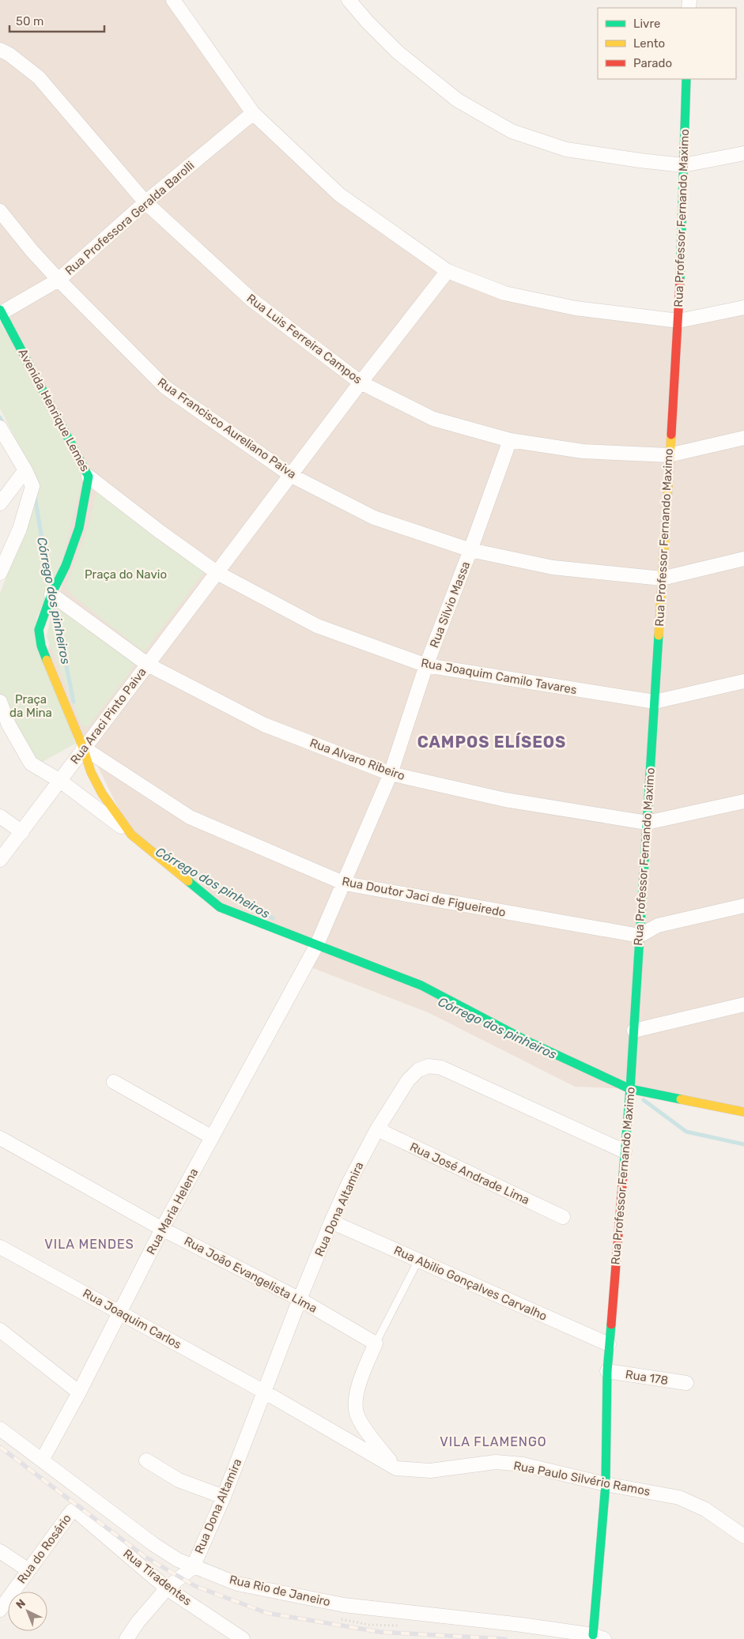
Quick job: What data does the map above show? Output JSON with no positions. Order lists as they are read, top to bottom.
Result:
{
  "streets": {
    "street": [
      "Rua Professora Geralda Barolli",
      "Rua Professor Fernando Maximo",
      "Rua Luis Ferreira Campos",
      "Avenida Henrique Lemes",
      "Rua Francisco Aureliano Paiva",
      "Rua Silvio Massa",
      "Rua Joaquim Camilo Tavares",
      "Rua Araci Pinto Paiva",
      "Rua Alvaro Ribeiro",
      "Rua Doutor Jaci de Figueiredo",
      "Rua José Andrade Lima",
      "Rua Dona Altamira",
      "Rua Maria Helena",
      "Rua João Evangelista Lima",
      "Rua Abilio Gonçalves Carvalho",
      "Rua Joaquim Carlos",
      "Rua 178",
      "Rua Paulo Silvério Ramos",
      "Rua do Rosário",
      "Rua Tiradentes",
      "Rua Rio de Janeiro"
    ]
  },
  "crossings": [
    ["Rua Professora Geralda Barolli", "Rua Luis Ferreira Campos"],
    ["Rua Professora Geralda Barolli", "Avenida Henrique Lemes"],
    ["Rua Professora Geralda Barolli", "Rua Francisco Aureliano Paiva"],
    ["Rua Professor Fernando Maximo", "Rua Luis Ferreira Campos"],
    ["Rua Professor Fernando Maximo", "Avenida Henrique Lemes"],
    ["Rua Professor Fernando Maximo", "Rua Francisco Aureliano Paiva"],
    ["Rua Professor Fernando Maximo", "Rua Joaquim Camilo Tavares"],
    ["Rua Professor Fernando Maximo", "Rua Alvaro Ribeiro"],
    ["Rua Professor Fernando Maximo", "Rua Doutor Jaci de Figueiredo"],
    ["Rua Professor Fernando Maximo", "Rua Dona Altamira"],
    ["Rua Professor Fernando Maximo", "Rua Abilio Gonçalves Carvalho"],
    ["Rua Professor Fernando Maximo", "Rua 178"],
    ["Rua Professor Fernando Maximo", "Rua Paulo Silvério Ramos"],
    ["Rua Professor Fernando Maximo", "Rua Rio de Janeiro"],
    ["Rua Luis Ferreira Campos", "Rua Silvio Massa"],
    ["Rua Luis Ferreira Campos", "Rua Araci Pinto Paiva"],
    ["Avenida Henrique Lemes", "Rua Silvio Massa"],
    ["Avenida Henrique Lemes", "Rua Joaquim Camilo Tavares"],
    ["Avenida Henrique Lemes", "Rua Araci Pinto Paiva"],
    ["Avenida Henrique Lemes", "Rua Alvaro Ribeiro"],
    ["Avenida Henrique Lemes", "Rua Doutor Jaci de Figueiredo"],
    ["Rua Francisco Aureliano Paiva", "Rua Silvio Massa"],
    ["Rua Francisco Aureliano Paiva", "Rua Araci Pinto Paiva"],
    ["Rua Silvio Massa", "Rua Joaquim Camilo Tavares"],
    ["Rua Silvio Massa", "Rua Alvaro Ribeiro"],
    ["Rua Silvio Massa", "Rua Doutor Jaci de Figueiredo"],
    ["Rua Silvio Massa", "Rua Maria Helena"],
    ["Rua Joaquim Camilo Tavares", "Rua Araci Pinto Paiva"],
    ["Rua Araci Pinto Paiva", "Rua Alvaro Ribeiro"],
    ["Rua Araci Pinto Paiva", "Rua Doutor Jaci de Figueiredo"],
    ["Rua José Andrade Lima", "Rua Dona Altamira"],
    ["Rua Dona Altamira", "Rua João Evangelista Lima"],
    ["Rua Dona Altamira", "Rua Abilio Gonçalves Carvalho"],
    ["Rua Dona Altamira", "Rua Joaquim Carlos"],
    ["Rua Dona Altamira", "Rua Paulo Silvério Ramos"],
    ["Rua Dona Altamira", "Rua Rio de Janeiro"],
    ["Rua Maria Helena", "Rua João Evangelista Lima"],
    ["Rua Maria Helena", "Rua Joaquim Carlos"],
    ["Rua Maria Helena", "Rua Rio de Janeiro"],
    ["Rua Joaquim Carlos", "Rua Paulo Silvério Ramos"],
    ["Rua do Rosário", "Rua Tiradentes"]
  ],
  "districts": ["CAMPOS ELÍSEOS", "VILA MENDES", "VILA FLAMENGO"],
  "water": ["Córrego dos pinheiros"],
  "parks": ["Praça do Navio", "Praça da Mina"],
  "legend": ["Livre", "Lento", "Parado"],
  "scale_bar": "50 m",
  "north": "top left"
}
